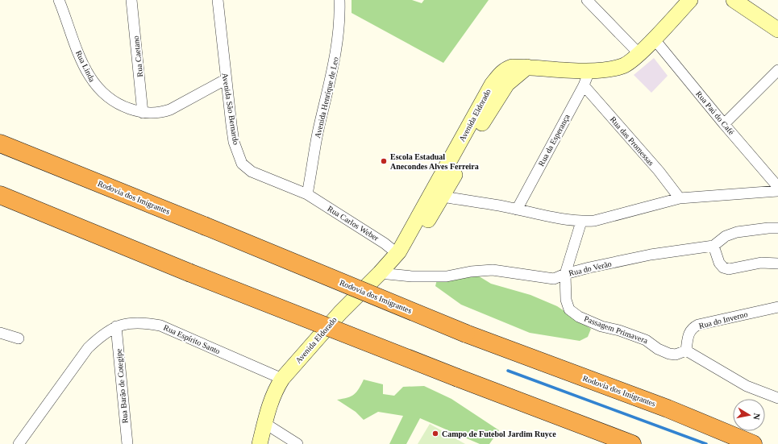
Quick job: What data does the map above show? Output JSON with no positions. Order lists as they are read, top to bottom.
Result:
{
  "streets": {
    "highway": ["Rodovia dos Imigrantes"],
    "main road": ["Avenida Eldorado"],
    "street": [
      "Rua Caetano",
      "Rua Linda",
      "Avenida Henríque de Leo",
      "Avenida São Bernardo",
      "Rua Paú do Café",
      "Rua da Esperança",
      "Rua das Promessas",
      "Rua Carlos Weber",
      "Rua do Verão",
      "Rua do Inverno",
      "Passagem Primavera",
      "Rua Espírito Santo",
      "Rua Barão de Cotegipe"
    ]
  },
  "crossings": [
    ["Rua Caetano", "Rua Linda"],
    ["Rua Linda", "Avenida São Bernardo"],
    ["Avenida Henríque de Leo", "Avenida São Bernardo"],
    ["Avenida Henríque de Leo", "Rua Carlos Weber"],
    ["Avenida São Bernardo", "Rua Carlos Weber"],
    ["Rua Paú do Café", "Avenida Eldorado"],
    ["Avenida Eldorado", "Rua da Esperança"],
    ["Avenida Eldorado", "Rua Carlos Weber"],
    ["Avenida Eldorado", "Rua do Verão"],
    ["Avenida Eldorado", "Rua Espírito Santo"],
    ["Rua da Esperança", "Rua das Promessas"],
    ["Rua do Verão", "Passagem Primavera"],
    ["Rua do Inverno", "Passagem Primavera"],
    ["Rua Espírito Santo", "Rua Barão de Cotegipe"]
  ],
  "places": ["Escola Estadual Anecondes Alves Ferreira", "Campo de Futebol Jardim Ruyce"],
  "north": "right"
}
